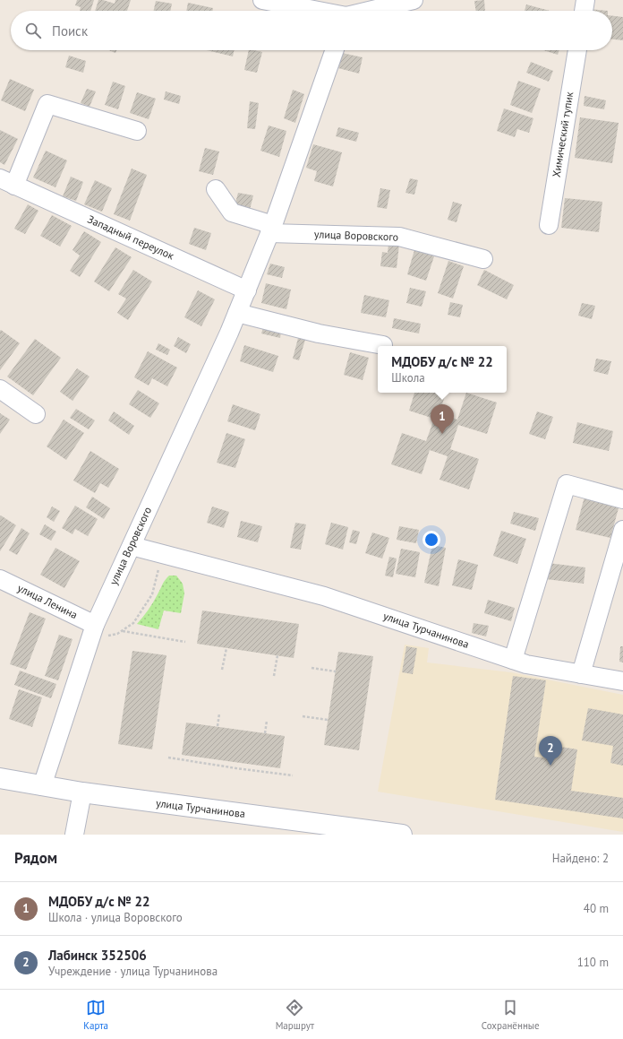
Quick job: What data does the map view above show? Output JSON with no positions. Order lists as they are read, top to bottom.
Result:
{
  "streets": {
    "street": [
      "Химический тупик",
      "улица Воровского",
      "Западный переулок",
      "улица Ленина",
      "улица Турчанинова"
    ]
  },
  "crossings": [
    ["улица Воровского", "Западный переулок"],
    ["улица Воровского", "улица Ленина"],
    ["улица Воровского", "улица Турчанинова"]
  ],
  "page": {
    "search": "Поиск",
    "popup": ["МДОБУ д/с № 22", "Школа"],
    "pins": ["1", "2"],
    "heading": ["Рядом", "Найдено: 2"],
    "list": [
      {
        "mark": "1",
        "name": "МДОБУ д/с № 22",
        "note": "Школа · улица Воровского",
        "value": "40 m"
      },
      {
        "mark": "2",
        "name": "Лабинск 352506",
        "note": "Учреждение · улица Турчанинова",
        "value": "110 m"
      }
    ],
    "nav": ["Карта", "Маршрут", "Сохранённые"]
  }
}
